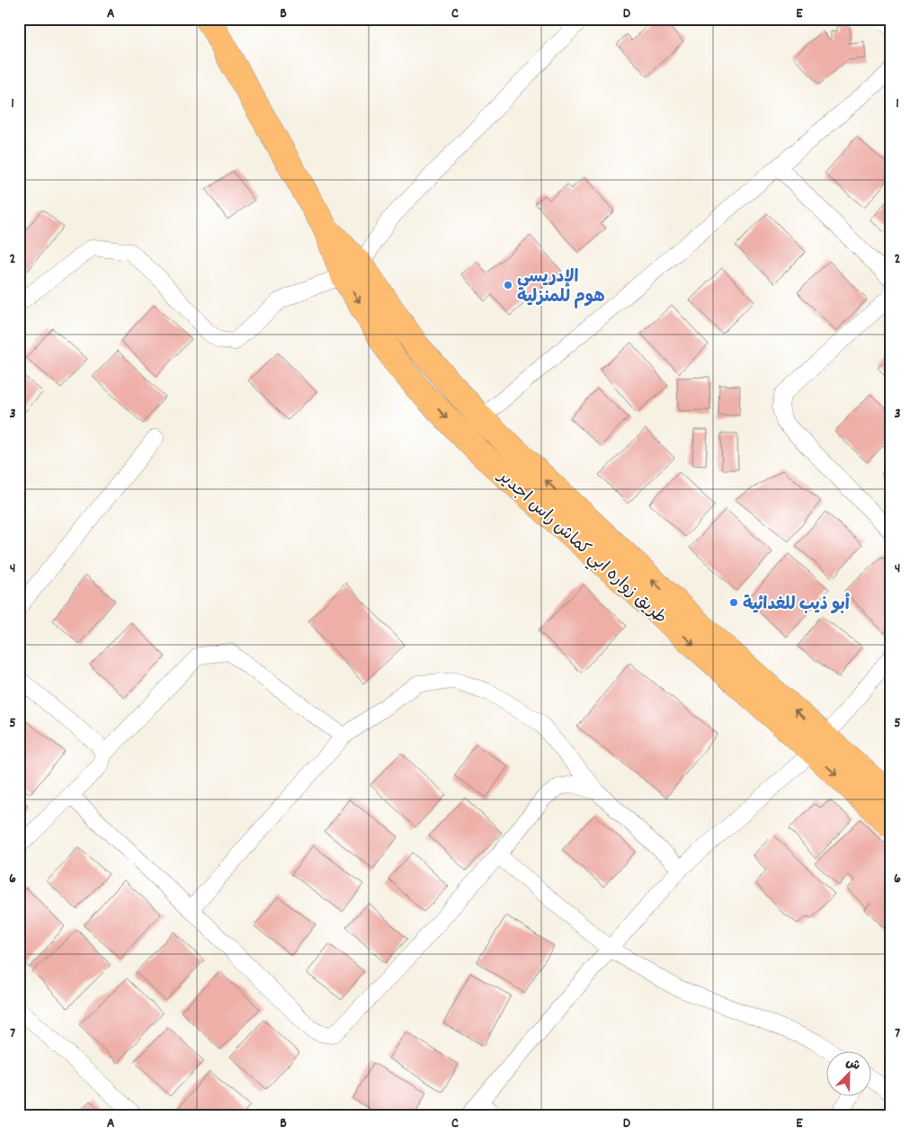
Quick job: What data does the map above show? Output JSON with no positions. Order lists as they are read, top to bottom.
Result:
{
  "streets": {
    "main road": ["طريق زواره ابي كماش راس اجدير"]
  },
  "places": ["الإدريسي هوم للمنزلية", "أبو ذيب للغدائية"],
  "north": "top right",
  "grid": {
    "columns": [
      "A",
      "B",
      "C",
      "D",
      "E"
    ],
    "rows": [
      "1",
      "2",
      "3",
      "4",
      "5",
      "6",
      "7"
    ]
  }
}
